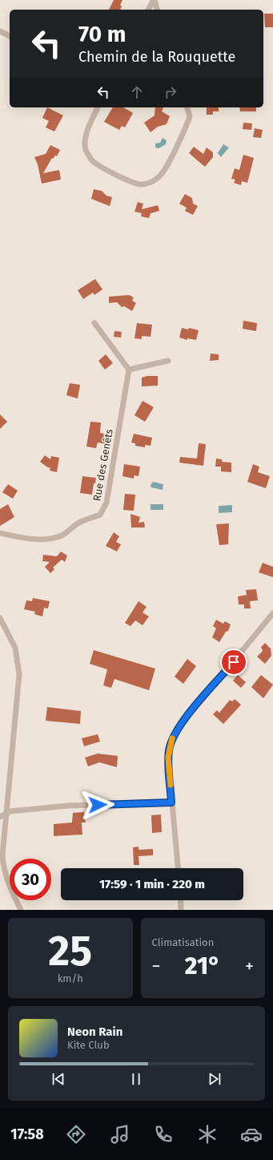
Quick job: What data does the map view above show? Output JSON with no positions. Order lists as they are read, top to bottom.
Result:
{
  "streets": {
    "street": ["Rue des Genêts"]
  },
  "page": {
    "turn": ["70 m", "Chemin de la Rouquette"],
    "limit": "30",
    "trip": "17:59 · 1 min · 220 m",
    "tile": [
      ["25", "km/h"],
      "Climatisation"
    ],
    "heat": ["−", "21°", "+"],
    "song": ["Neon Rain", "Kite Club"],
    "tabs": "17:58"
  }
}
